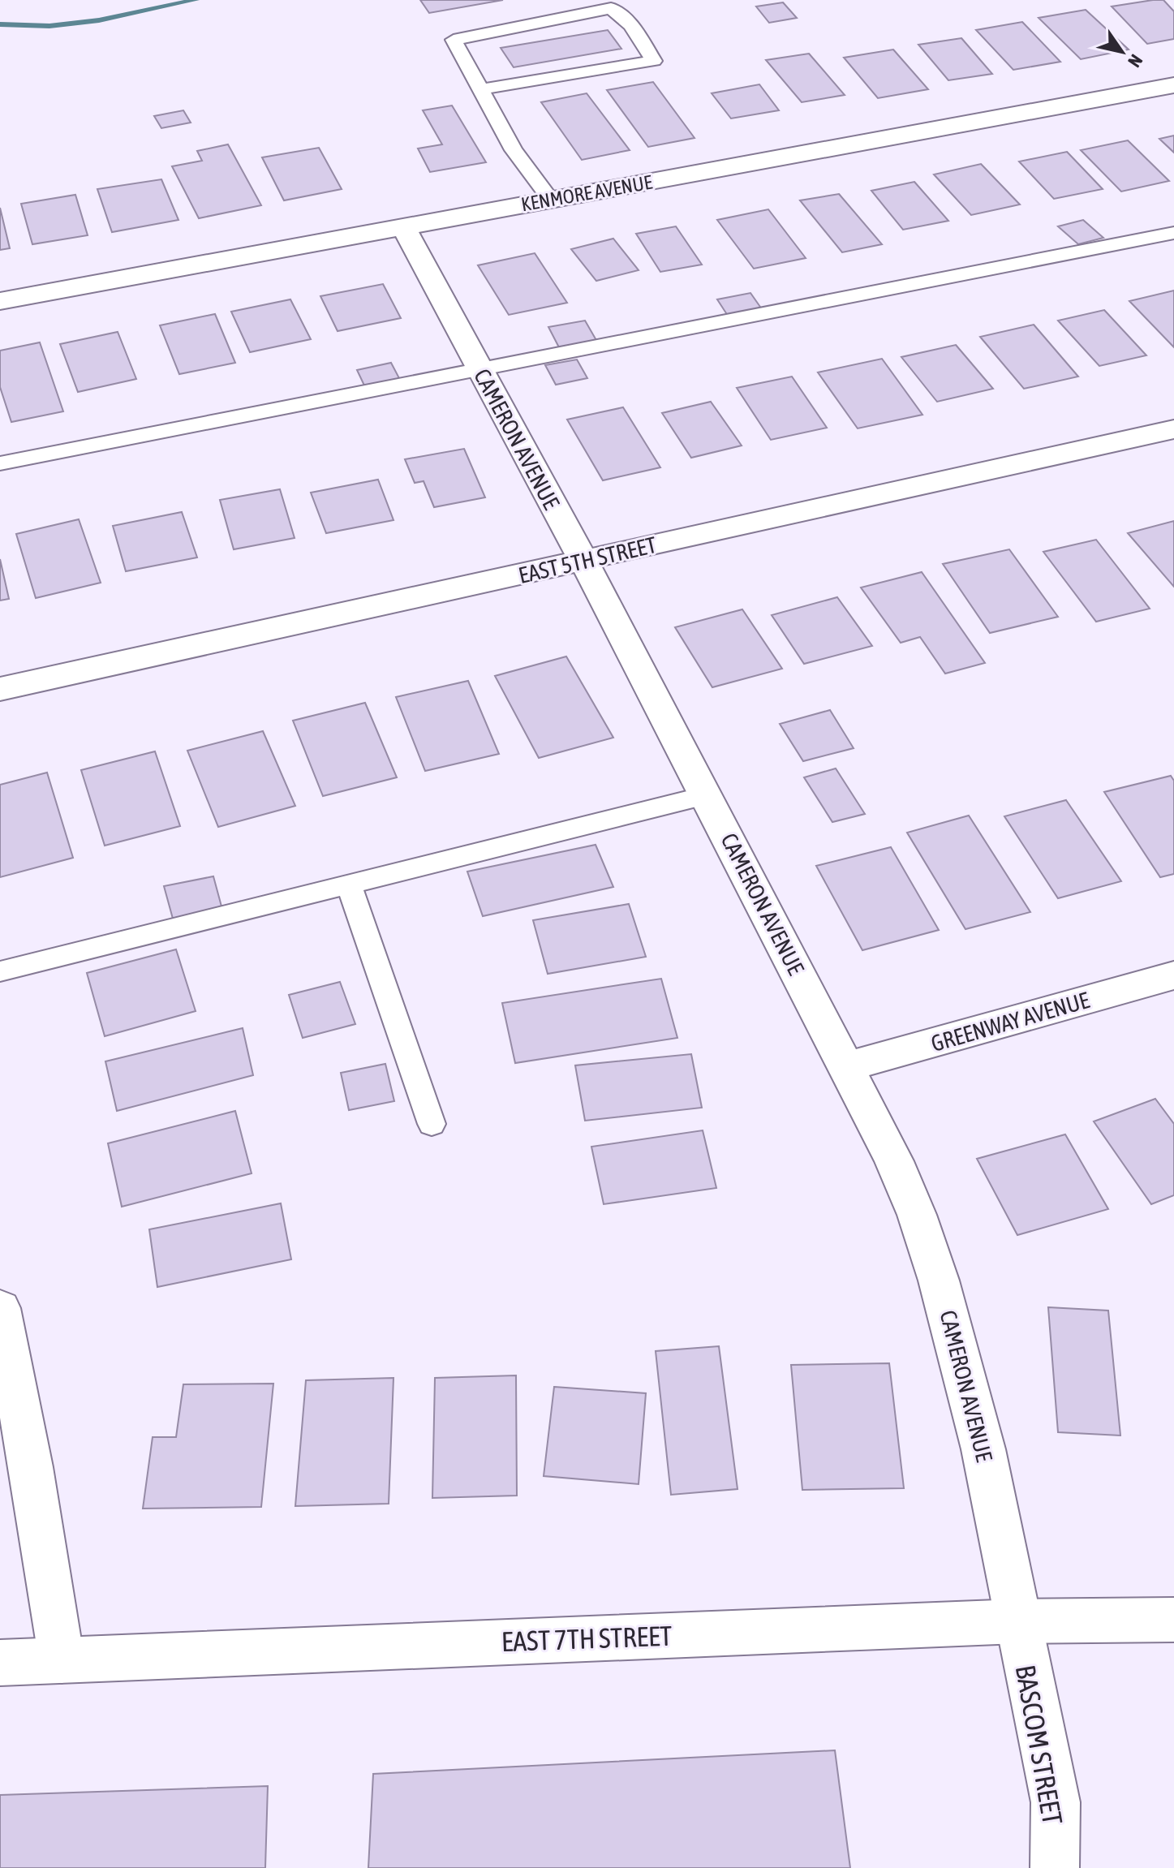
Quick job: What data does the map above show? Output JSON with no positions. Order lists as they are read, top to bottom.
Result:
{
  "streets": {
    "street": [
      "KENMORE AVENUE",
      "CAMERON AVENUE",
      "EAST 5TH STREET",
      "GREENWAY AVENUE",
      "EAST 7TH STREET",
      "BASCOM STREET"
    ]
  },
  "crossings": [
    ["KENMORE AVENUE", "CAMERON AVENUE"],
    ["CAMERON AVENUE", "EAST 5TH STREET"],
    ["CAMERON AVENUE", "GREENWAY AVENUE"],
    ["CAMERON AVENUE", "EAST 7TH STREET"],
    ["CAMERON AVENUE", "BASCOM STREET"],
    ["EAST 7TH STREET", "BASCOM STREET"]
  ],
  "north": "bottom right"
}
